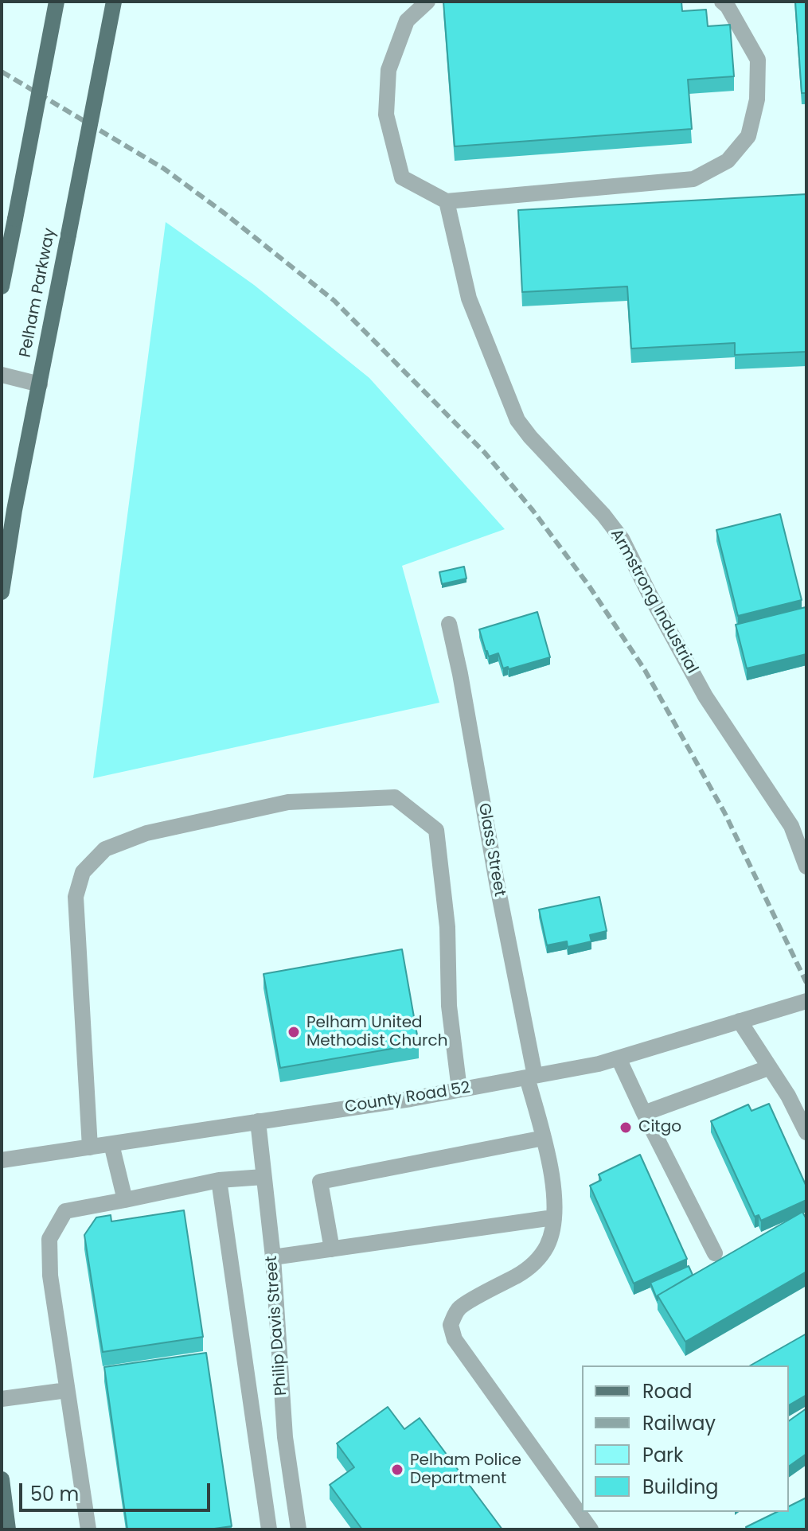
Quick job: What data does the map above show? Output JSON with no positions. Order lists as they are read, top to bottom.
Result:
{
  "streets": {
    "main road": ["Pelham Parkway"],
    "street": [
      "Armstrong Industrial",
      "Glass Street",
      "County Road 52",
      "Philip Davis Street"
    ]
  },
  "crossings": [
    ["Glass Street", "County Road 52"],
    ["County Road 52", "Philip Davis Street"]
  ],
  "places": ["Pelham United Methodist Church", "Citgo", "Pelham Police Department"],
  "legend": [
    "Road",
    "Railway",
    "Park",
    "Building"
  ],
  "scale_bar": "50 m"
}
